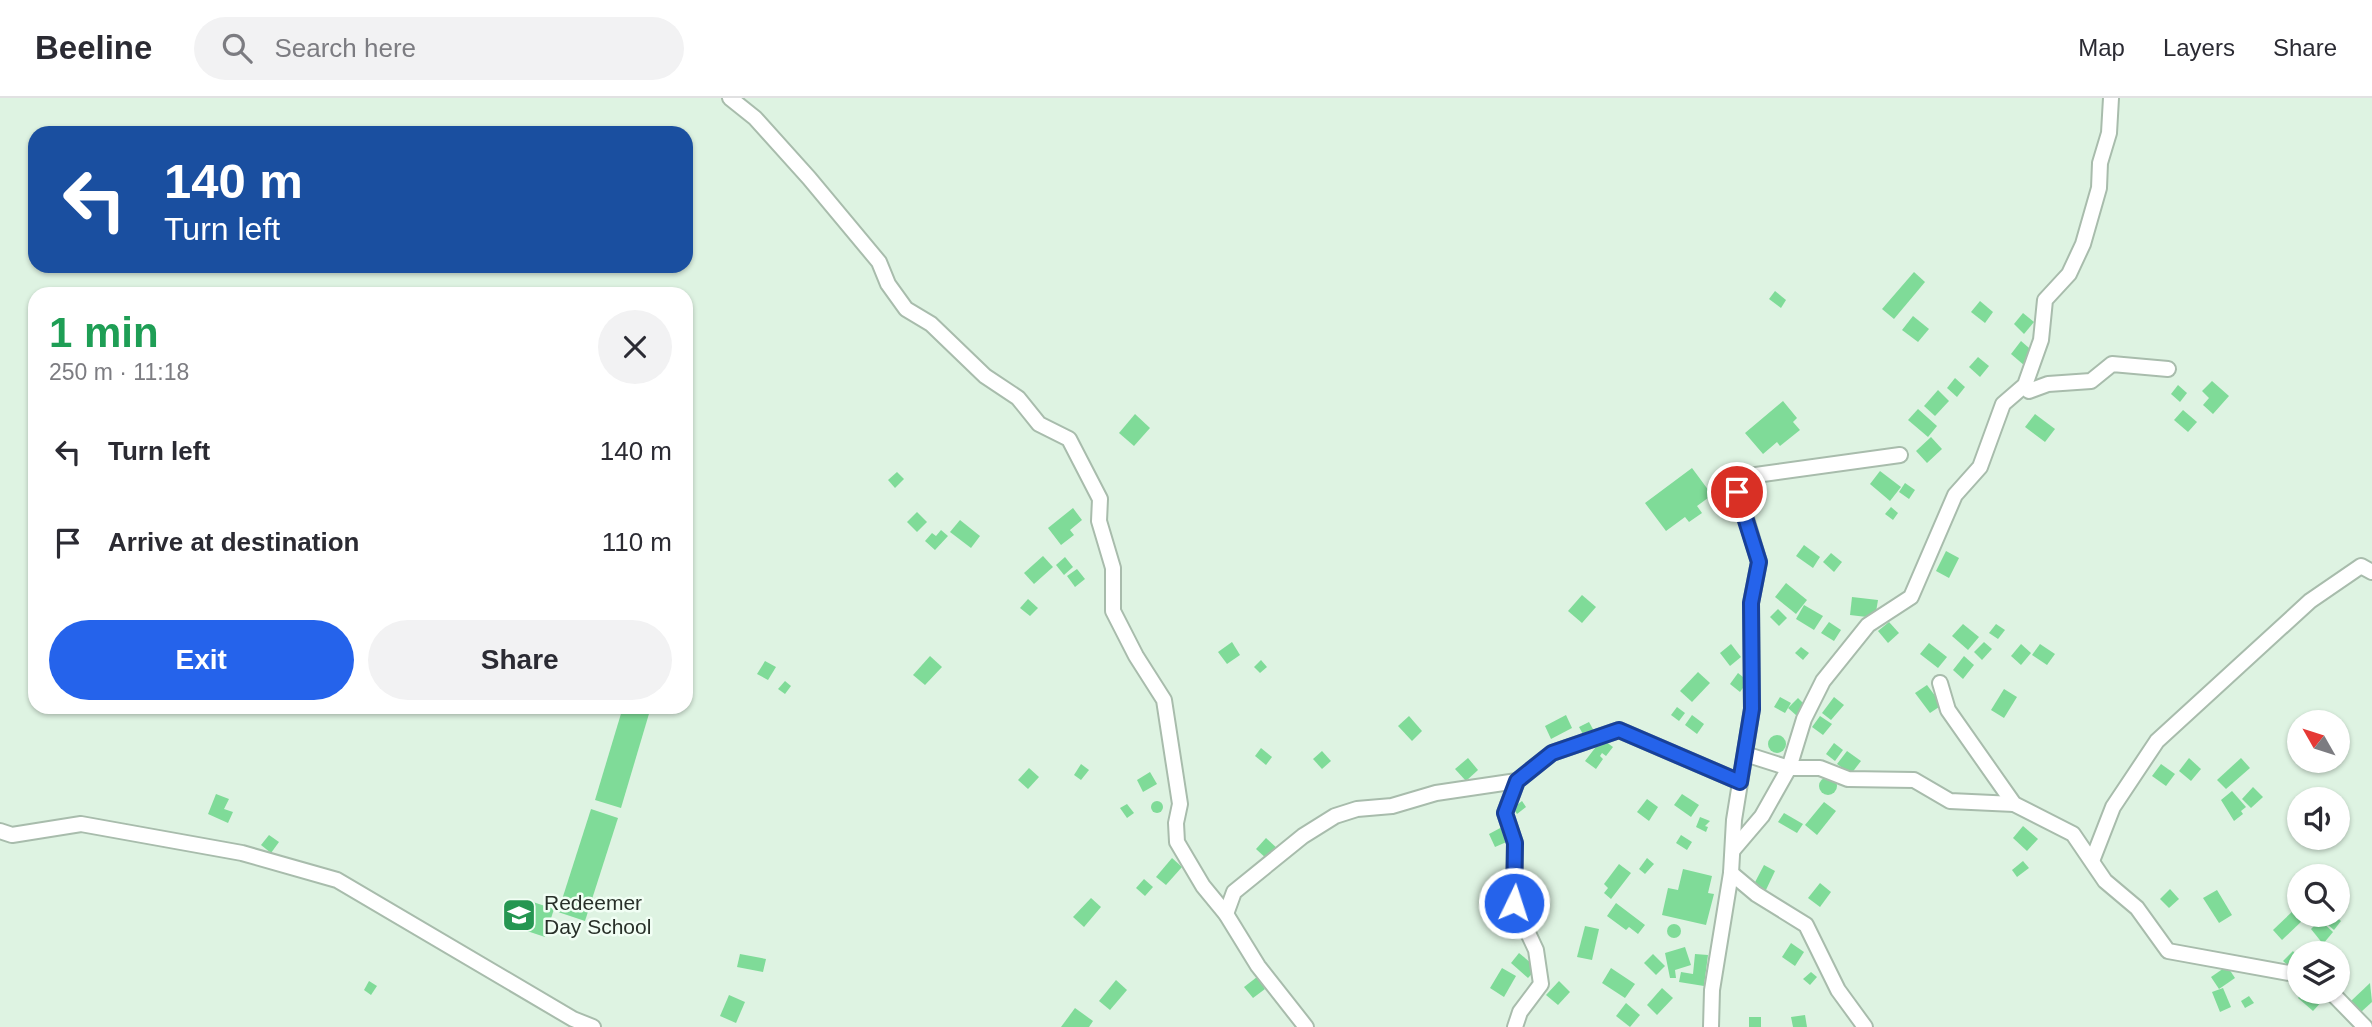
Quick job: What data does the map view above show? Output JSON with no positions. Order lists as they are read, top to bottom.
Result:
{
  "places": {
    "school or university": ["Redeemer Day School"]
  },
  "north": "top left",
  "page": {
    "header": "Beeline",
    "search": "Search here",
    "nav": ["Map", "Layers", "Share"],
    "turn": ["140 m", "Turn left"],
    "heading": ["1 min", "250 m · 11:18"],
    "list": [
      {
        "name": "Turn left",
        "value": "140 m"
      },
      {
        "name": "Arrive at destination",
        "value": "110 m"
      }
    ],
    "buttons": ["Exit", "Share"]
  }
}
